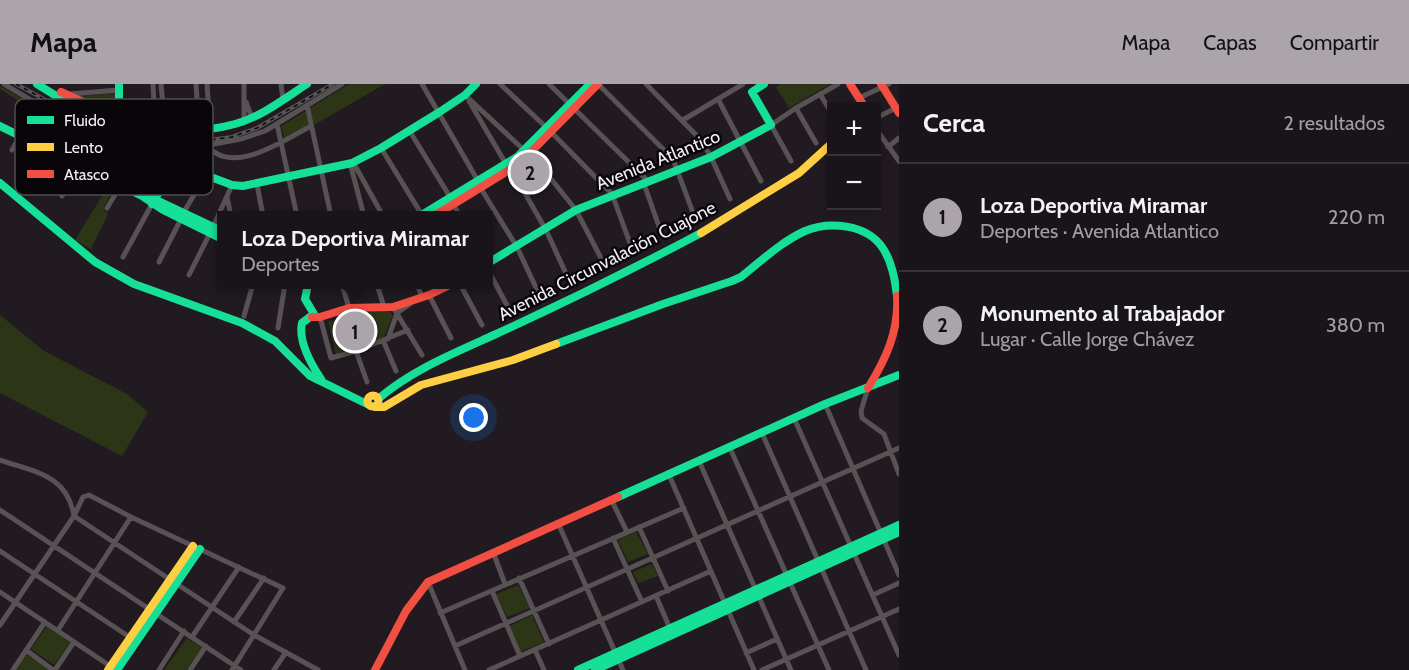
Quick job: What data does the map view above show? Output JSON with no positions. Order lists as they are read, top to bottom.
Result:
{
  "streets": {
    "main road": ["Avenida Atlantico", "Avenida Circunvalación Cuajone"]
  },
  "legend": ["Fluido", "Lento", "Atasco"],
  "page": {
    "header": "Mapa",
    "nav": ["Mapa", "Capas", "Compartir"],
    "heading": ["Cerca", "2 resultados"],
    "map_buttons": ["+", "−"],
    "pins": ["2", "1"],
    "list": [
      {
        "mark": "1",
        "name": "Loza Deportiva Miramar",
        "note": "Deportes · Avenida Atlantico",
        "value": "220 m"
      },
      {
        "mark": "2",
        "name": "Monumento al Trabajador",
        "note": "Lugar · Calle Jorge Chávez",
        "value": "380 m"
      }
    ],
    "popup": ["Loza Deportiva Miramar", "Deportes"]
  }
}
